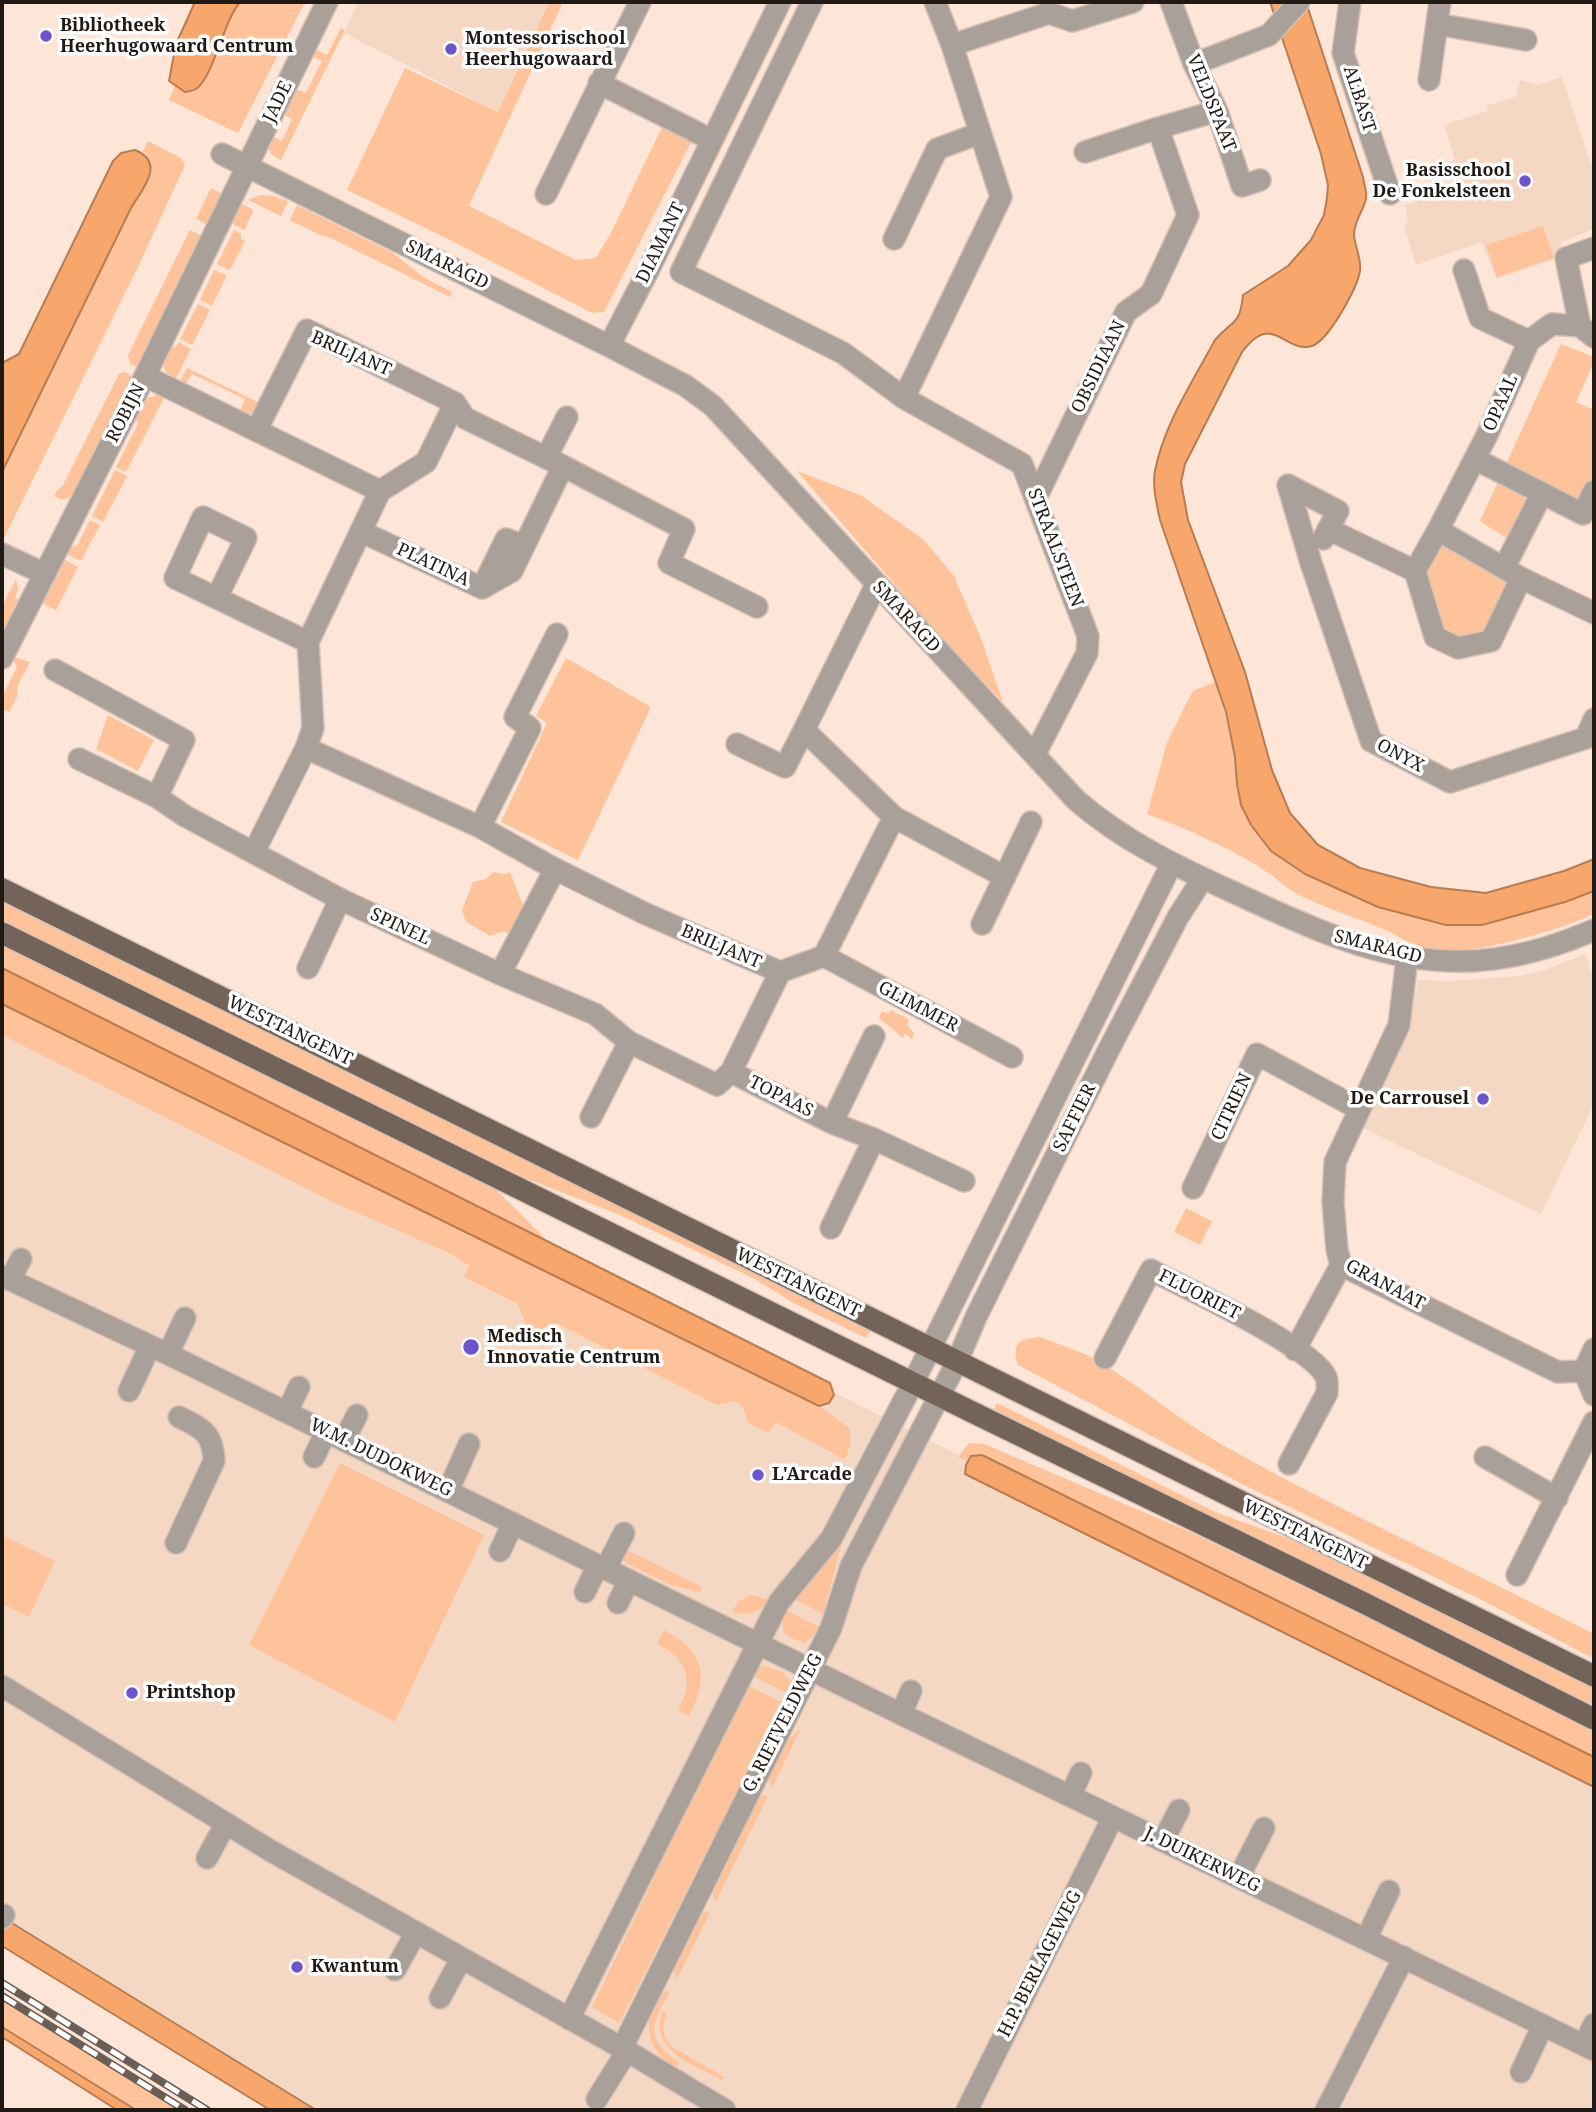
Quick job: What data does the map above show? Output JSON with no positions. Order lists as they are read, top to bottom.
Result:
{
  "streets": {
    "main road": ["WESTTANGENT"],
    "street": [
      "ALBAST",
      "JADE",
      "VELDSPAAT",
      "DIAMANT",
      "SMARAGD",
      "BRILJANT",
      "OBSIDIAAN",
      "OPAAL",
      "ROBIJN",
      "STRAALSTEEN",
      "PLATINA",
      "ONYX",
      "SPINEL",
      "GLIMMER",
      "TOPAAS",
      "CITRIEN",
      "SAFFIER",
      "GRANAAT",
      "FLUORIET",
      "W.M. DUDOKWEG",
      "G. RIETVELDWEG",
      "J. DUIKERWEG",
      "H.P. BERLAGEWEG"
    ]
  },
  "crossings": [
    ["JADE", "SMARAGD"],
    ["JADE", "ROBIJN"],
    ["DIAMANT", "SMARAGD"],
    ["DIAMANT", "STRAALSTEEN"],
    ["SMARAGD", "ROBIJN"],
    ["SMARAGD", "STRAALSTEEN"],
    ["SMARAGD", "SAFFIER"],
    ["SMARAGD", "GRANAAT"],
    ["BRILJANT", "PLATINA"],
    ["BRILJANT", "GLIMMER"],
    ["OBSIDIAAN", "STRAALSTEEN"],
    ["SPINEL", "TOPAAS"],
    ["WESTTANGENT", "SAFFIER"],
    ["WESTTANGENT", "G. RIETVELDWEG"],
    ["CITRIEN", "GRANAAT"],
    ["SAFFIER", "G. RIETVELDWEG"],
    ["W.M. DUDOKWEG", "G. RIETVELDWEG"],
    ["W.M. DUDOKWEG", "J. DUIKERWEG"],
    ["G. RIETVELDWEG", "J. DUIKERWEG"],
    ["J. DUIKERWEG", "H.P. BERLAGEWEG"]
  ],
  "places": [
    "Bibliotheek Heerhugowaard Centrum",
    "Montessorischool Heerhugowaard",
    "Basisschool De Fonkelsteen",
    "De Carrousel",
    "Medisch Innovatie Centrum",
    "L'Arcade",
    "Printshop",
    "Kwantum"
  ]
}
